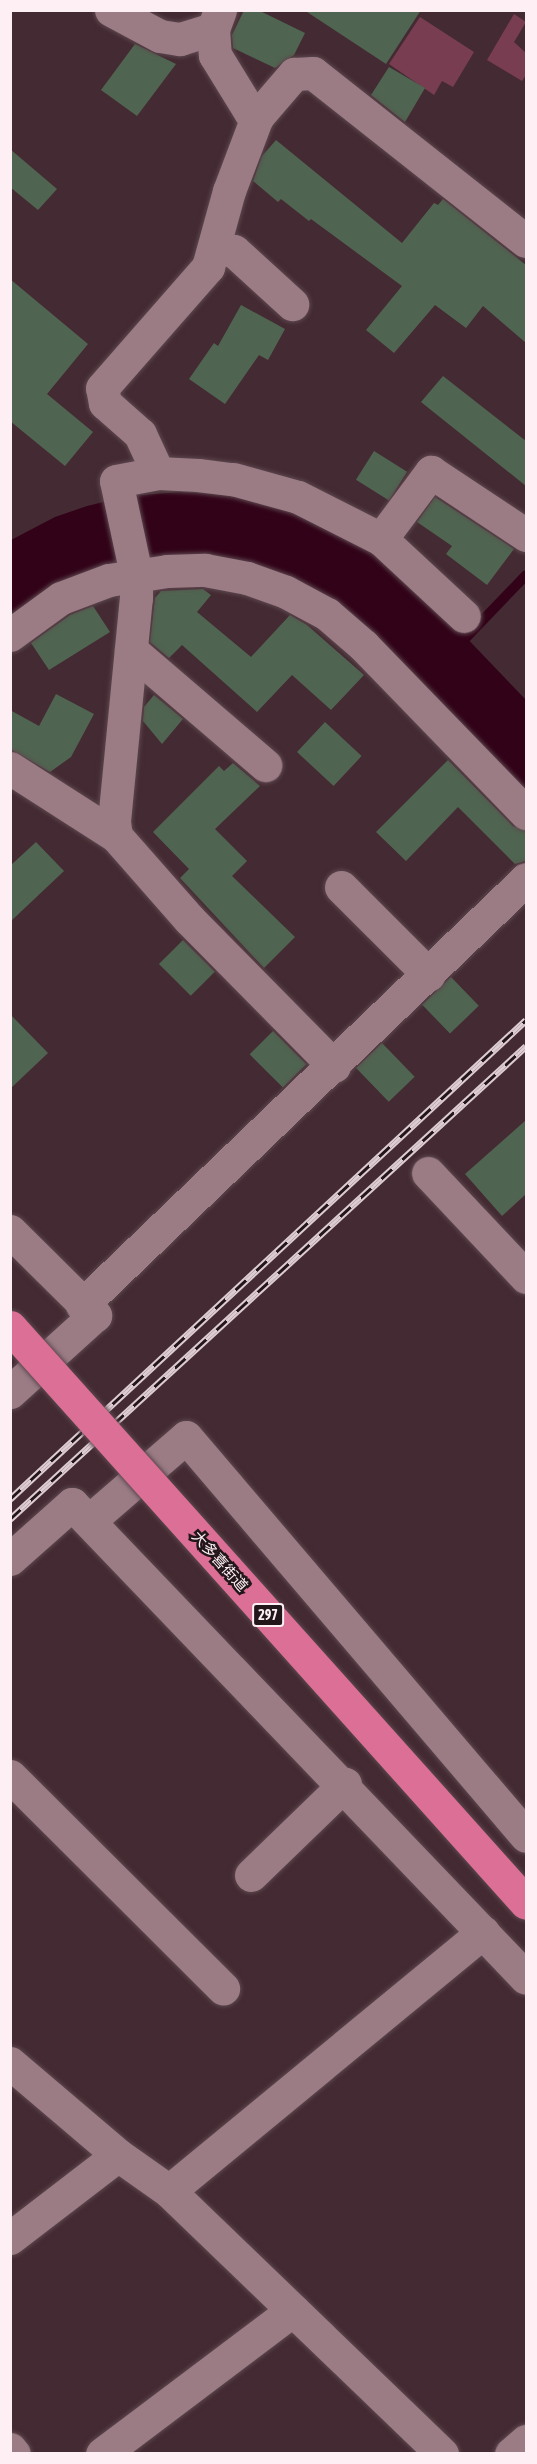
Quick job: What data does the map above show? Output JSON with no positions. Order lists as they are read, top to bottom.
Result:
{
  "streets": {
    "highway": ["大多喜街道", "297"]
  }
}
